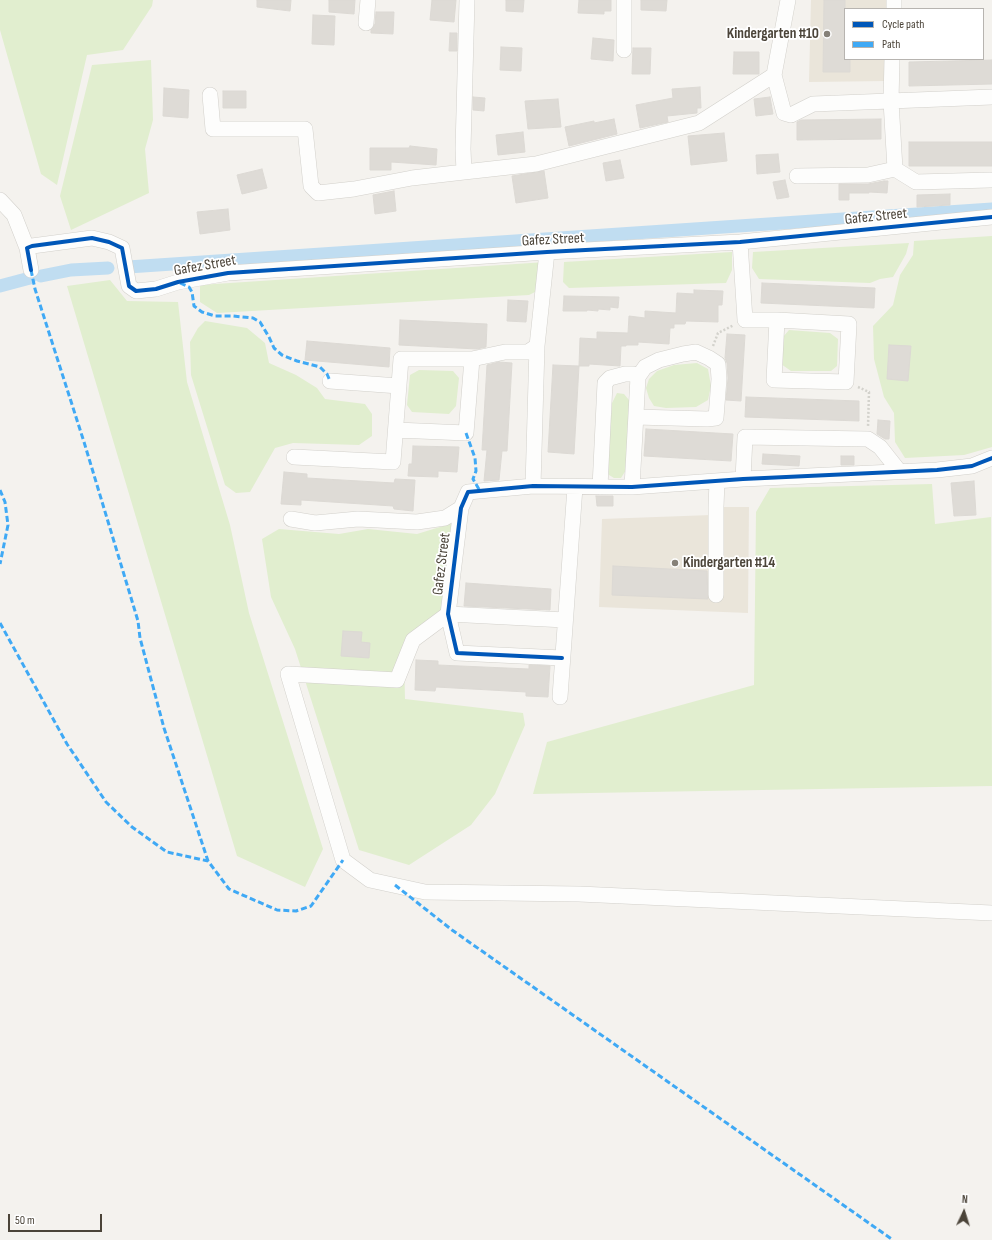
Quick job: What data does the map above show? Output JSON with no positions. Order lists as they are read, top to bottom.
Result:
{
  "streets": {
    "street": ["Gafez Street"]
  },
  "places": ["Kindergarten #10", "Kindergarten #14"],
  "legend": ["Cycle path", "Path"],
  "scale_bar": "50 m",
  "north": "top"
}
